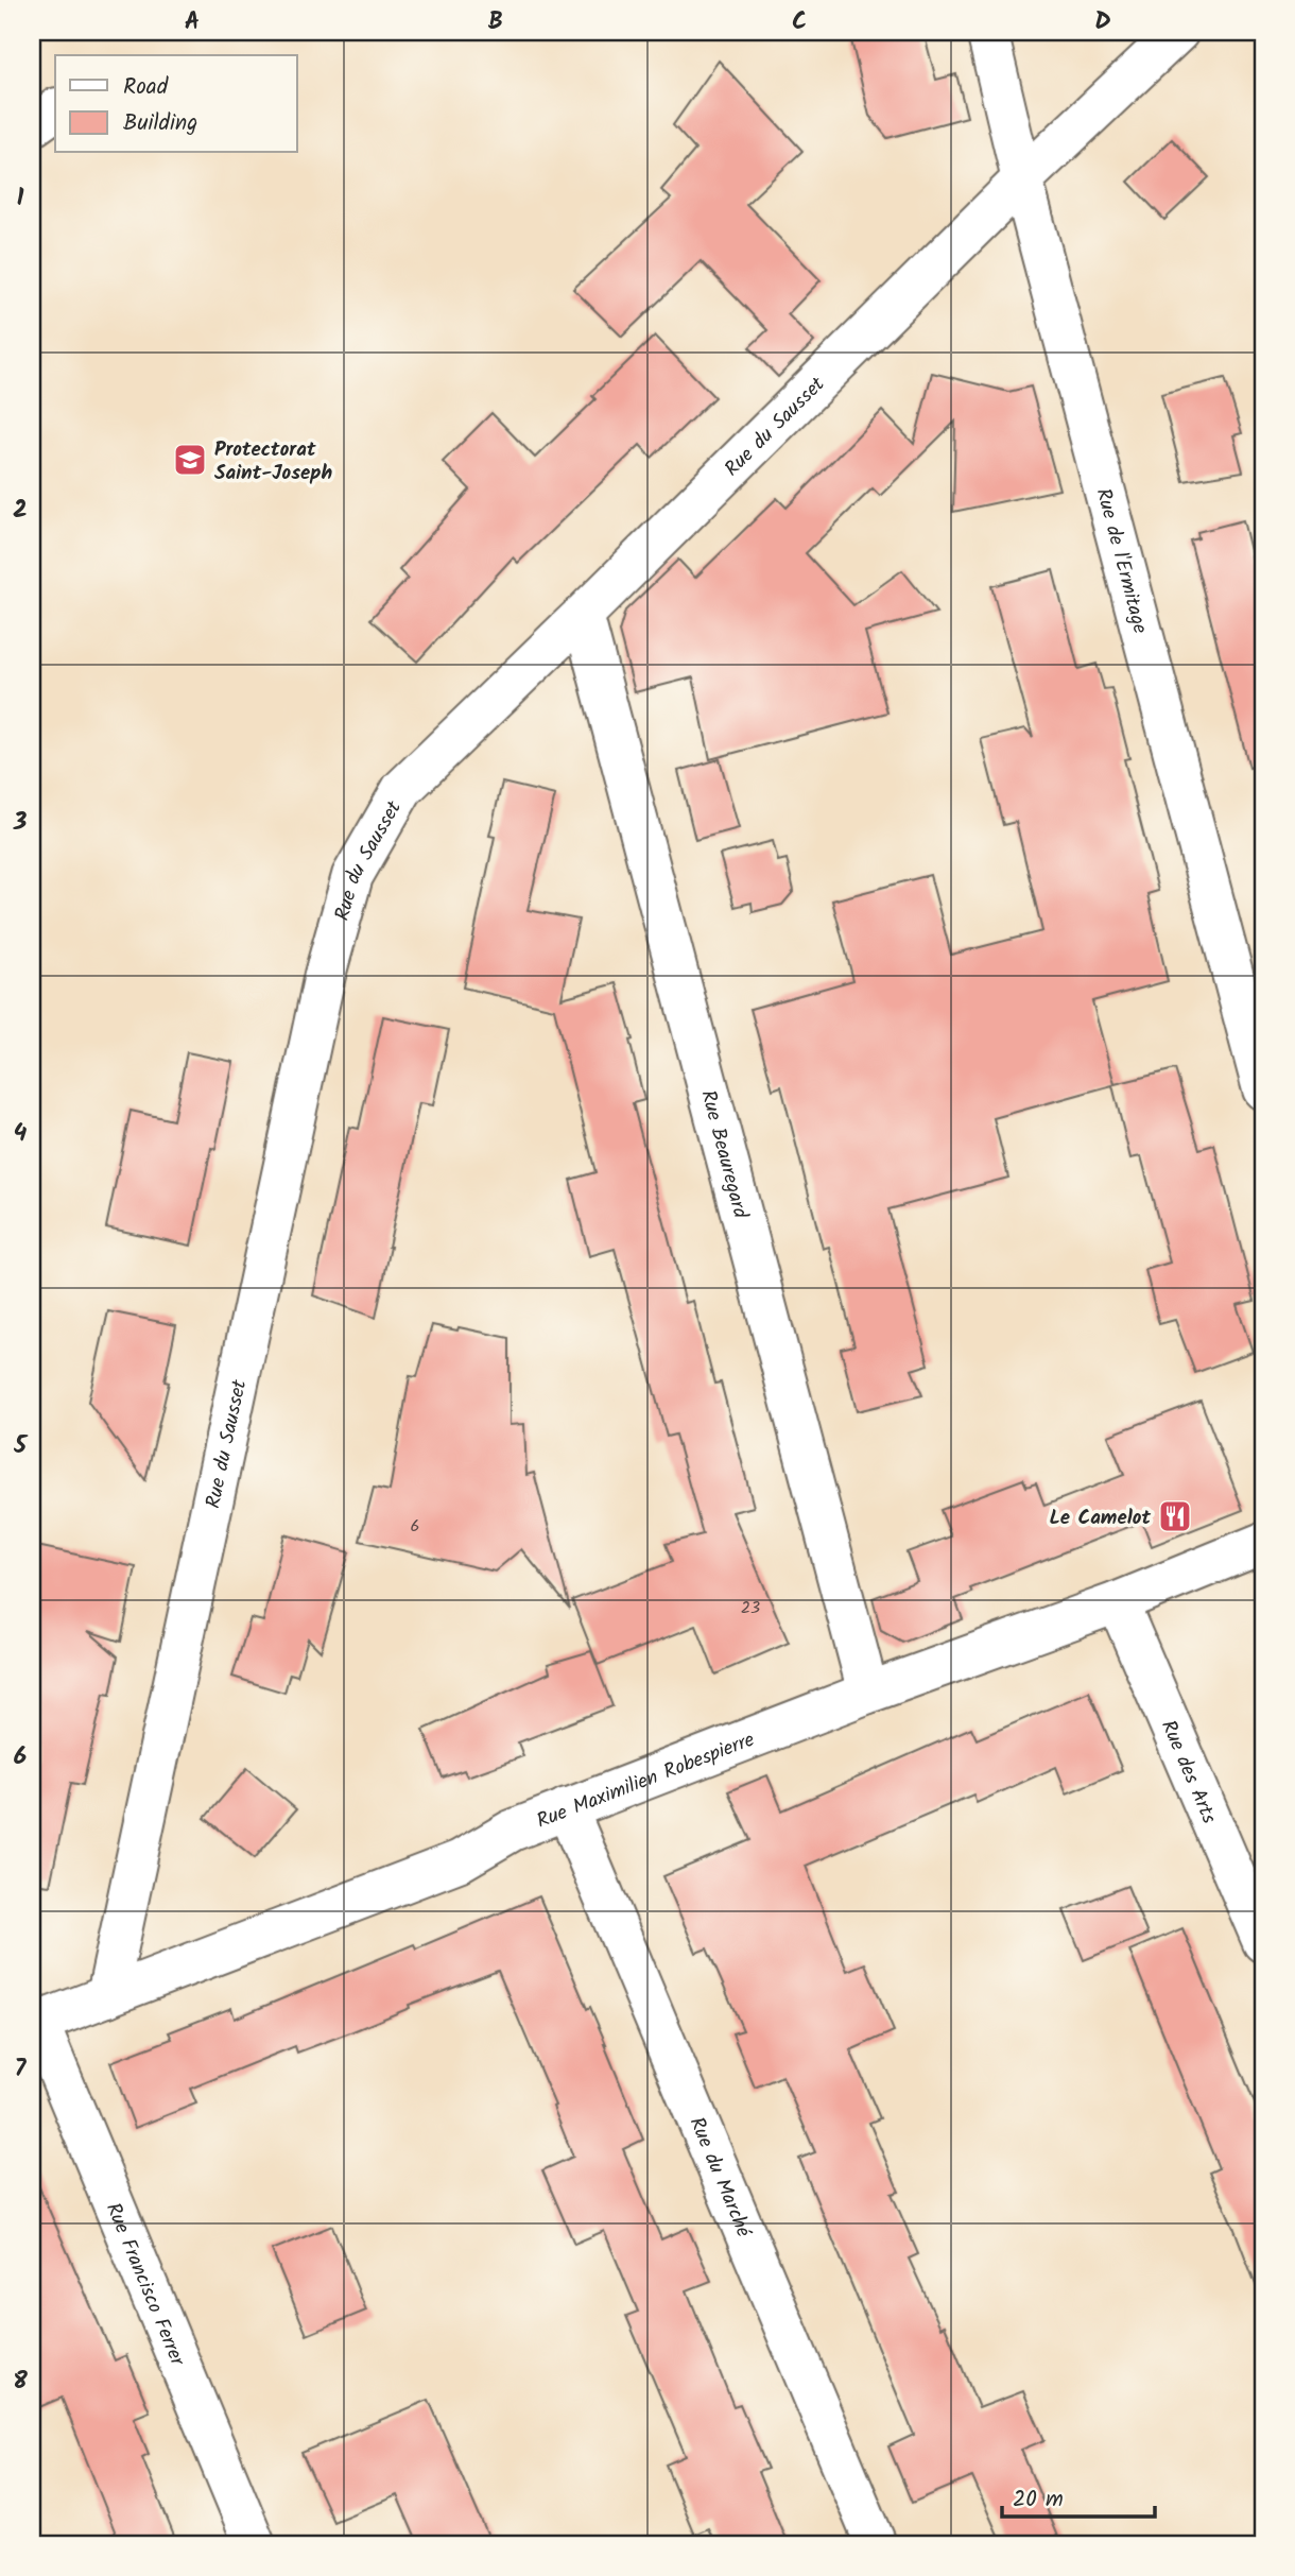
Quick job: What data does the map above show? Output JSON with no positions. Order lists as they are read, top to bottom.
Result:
{
  "streets": {
    "street": [
      "Rue du Sausset",
      "Rue de l'Ermitage",
      "Rue Beauregard",
      "Rue des Arts",
      "Rue Maximilien Robespierre",
      "Rue du Marché",
      "Rue Francisco Ferrer"
    ]
  },
  "crossings": [
    ["Rue du Sausset", "Rue de l'Ermitage"],
    ["Rue du Sausset", "Rue Beauregard"],
    ["Rue du Sausset", "Rue Maximilien Robespierre"],
    ["Rue Beauregard", "Rue Maximilien Robespierre"],
    ["Rue des Arts", "Rue Maximilien Robespierre"],
    ["Rue Maximilien Robespierre", "Rue du Marché"],
    ["Rue Maximilien Robespierre", "Rue Francisco Ferrer"]
  ],
  "places": {
    "school or university": ["Protectorat Saint-Joseph"],
    "restaurant": ["Le Camelot"]
  },
  "house_numbers": ["6", "23"],
  "legend": ["Road", "Building"],
  "scale_bar": "20 m",
  "grid": {
    "columns": [
      "A",
      "B",
      "C",
      "D"
    ],
    "rows": [
      "1",
      "2",
      "3",
      "4",
      "5",
      "6",
      "7",
      "8"
    ]
  }
}
